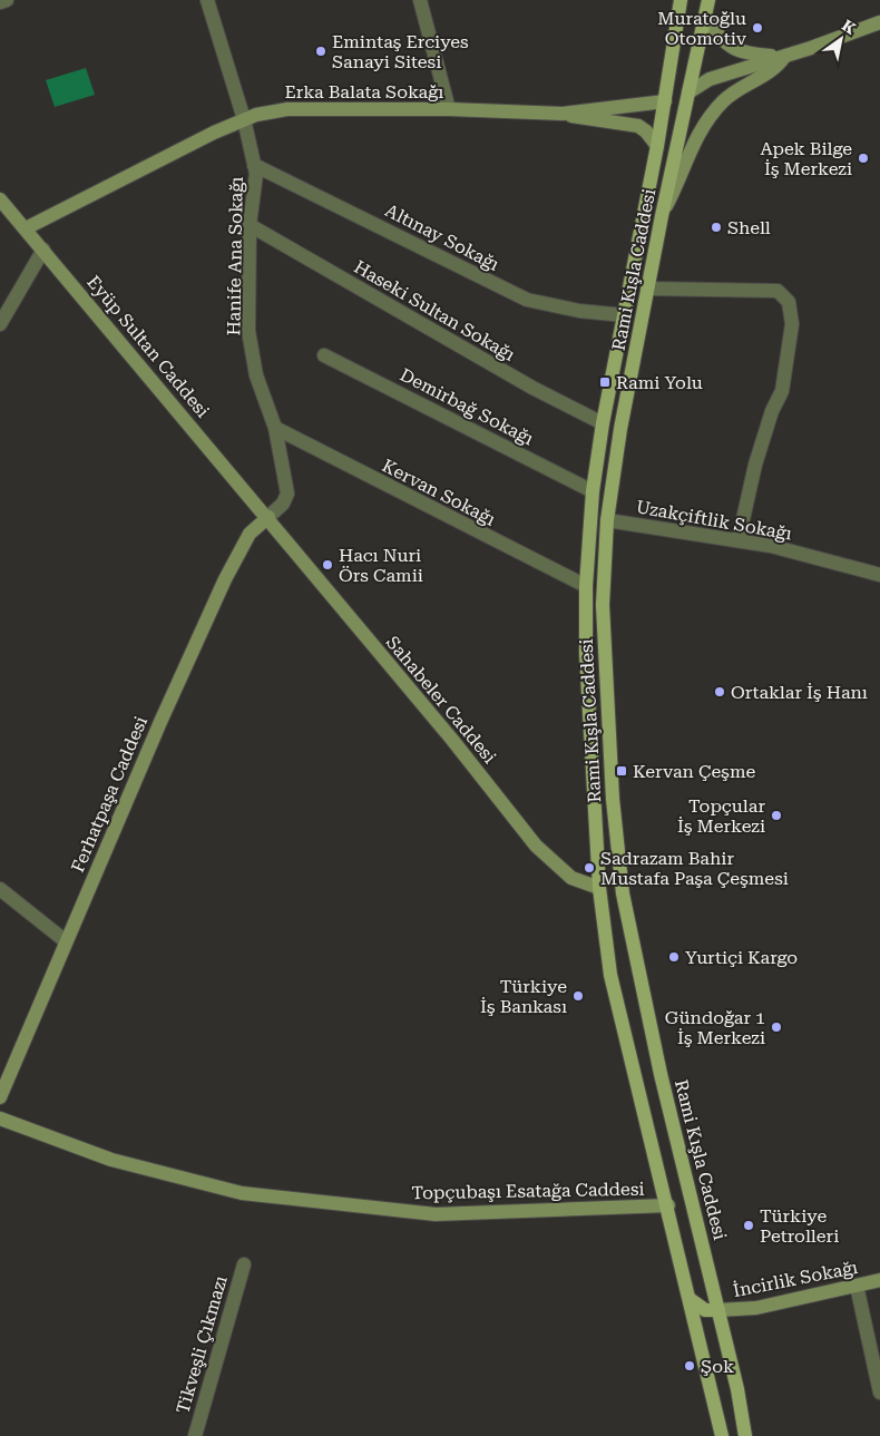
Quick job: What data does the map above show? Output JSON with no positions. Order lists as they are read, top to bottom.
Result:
{
  "streets": {
    "main road": [
      "Erka Balata Sokağı",
      "Rami Kışla Caddesi",
      "Eyüp Sultan Caddesi",
      "Sahabeler Caddesi",
      "Ferhatpaşa Caddesi",
      "Topçubaşı Esatağa Caddesi",
      "İncirlik Sokağı"
    ],
    "street": [
      "Altınay Sokağı",
      "Hanife Ana Sokağı",
      "Haseki Sultan Sokağı",
      "Demirbağ Sokağı",
      "Kervan Sokağı",
      "Uzakçiftlik Sokağı",
      "Tikveşli Çıkmazı"
    ]
  },
  "crossings": [
    ["Erka Balata Sokağı", "Hanife Ana Sokağı"],
    ["Erka Balata Sokağı", "Rami Kışla Caddesi"],
    ["Erka Balata Sokağı", "Eyüp Sultan Caddesi"],
    ["Altınay Sokağı", "Hanife Ana Sokağı"],
    ["Altınay Sokağı", "Rami Kışla Caddesi"],
    ["Hanife Ana Sokağı", "Haseki Sultan Sokağı"],
    ["Hanife Ana Sokağı", "Eyüp Sultan Caddesi"],
    ["Hanife Ana Sokağı", "Kervan Sokağı"],
    ["Hanife Ana Sokağı", "Sahabeler Caddesi"],
    ["Hanife Ana Sokağı", "Ferhatpaşa Caddesi"],
    ["Rami Kışla Caddesi", "Haseki Sultan Sokağı"],
    ["Rami Kışla Caddesi", "Demirbağ Sokağı"],
    ["Rami Kışla Caddesi", "Kervan Sokağı"],
    ["Rami Kışla Caddesi", "Uzakçiftlik Sokağı"],
    ["Rami Kışla Caddesi", "Sahabeler Caddesi"],
    ["Rami Kışla Caddesi", "Topçubaşı Esatağa Caddesi"],
    ["Rami Kışla Caddesi", "İncirlik Sokağı"],
    ["Eyüp Sultan Caddesi", "Sahabeler Caddesi"],
    ["Eyüp Sultan Caddesi", "Ferhatpaşa Caddesi"],
    ["Sahabeler Caddesi", "Ferhatpaşa Caddesi"]
  ],
  "places": {
    "other": [
      "Muratoğlu Otomotiv",
      "Emintaş Erciyes Sanayi Sitesi",
      "Apek Bilge İş Merkezi",
      "Shell",
      "Hacı Nuri Örs Camii",
      "Ortaklar İş Hanı",
      "Topçular İş Merkezi",
      "Sadrazam Bahir Mustafa Paşa Çeşmesi",
      "Yurtiçi Kargo",
      "Türkiye İş Bankası",
      "Gündoğar 1 İş Merkezi",
      "Türkiye Petrolleri",
      "Şok"
    ],
    "transit": ["Rami Yolu", "Kervan Çeşme"]
  },
  "north": "top right"
}
